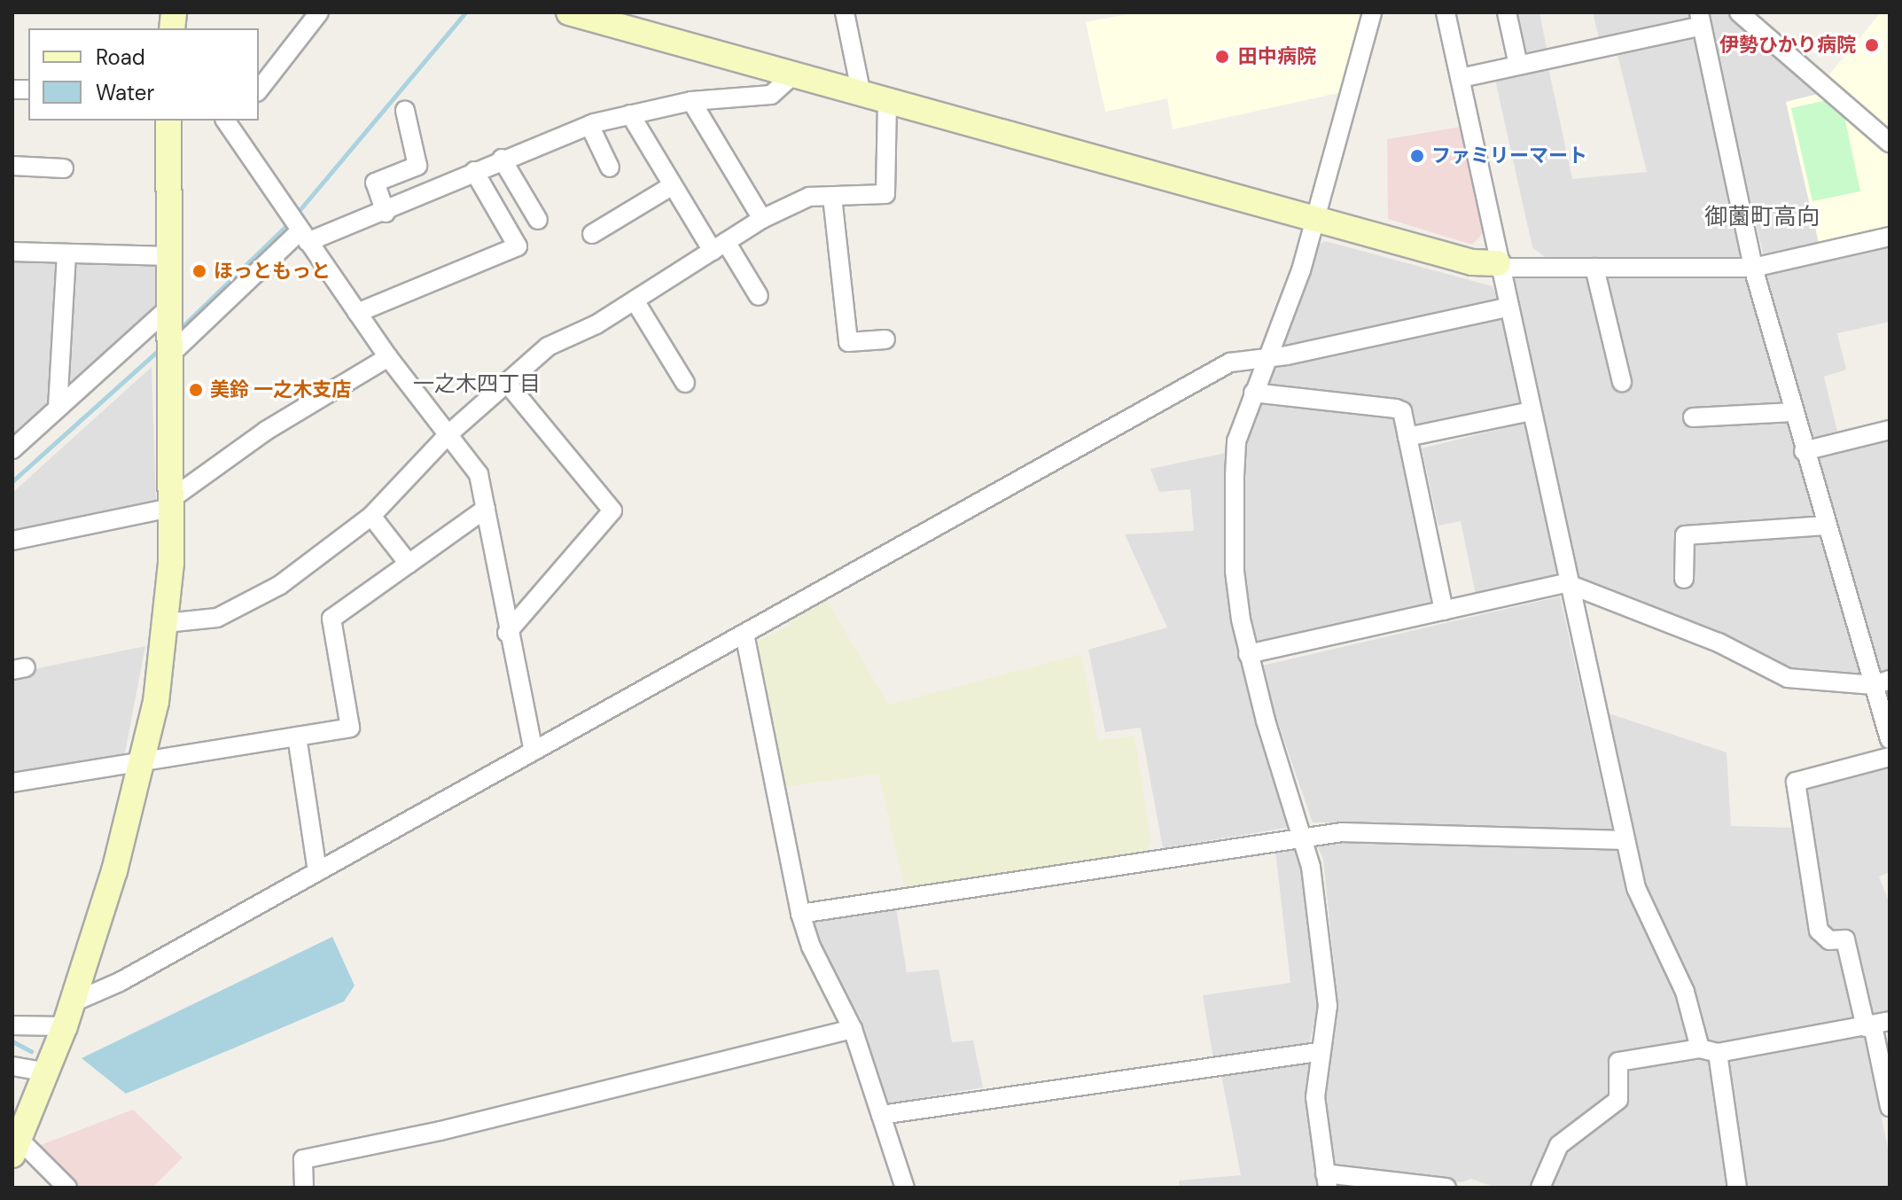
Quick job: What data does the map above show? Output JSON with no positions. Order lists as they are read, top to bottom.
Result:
{
  "districts": ["御薗町高向", "一之木四丁目"],
  "places": [
    "伊勢ひかり病院",
    "田中病院",
    "ファミリーマート",
    "ほっともっと",
    "美鈴 一之木支店"
  ],
  "legend": ["Road", "Water"]
}
